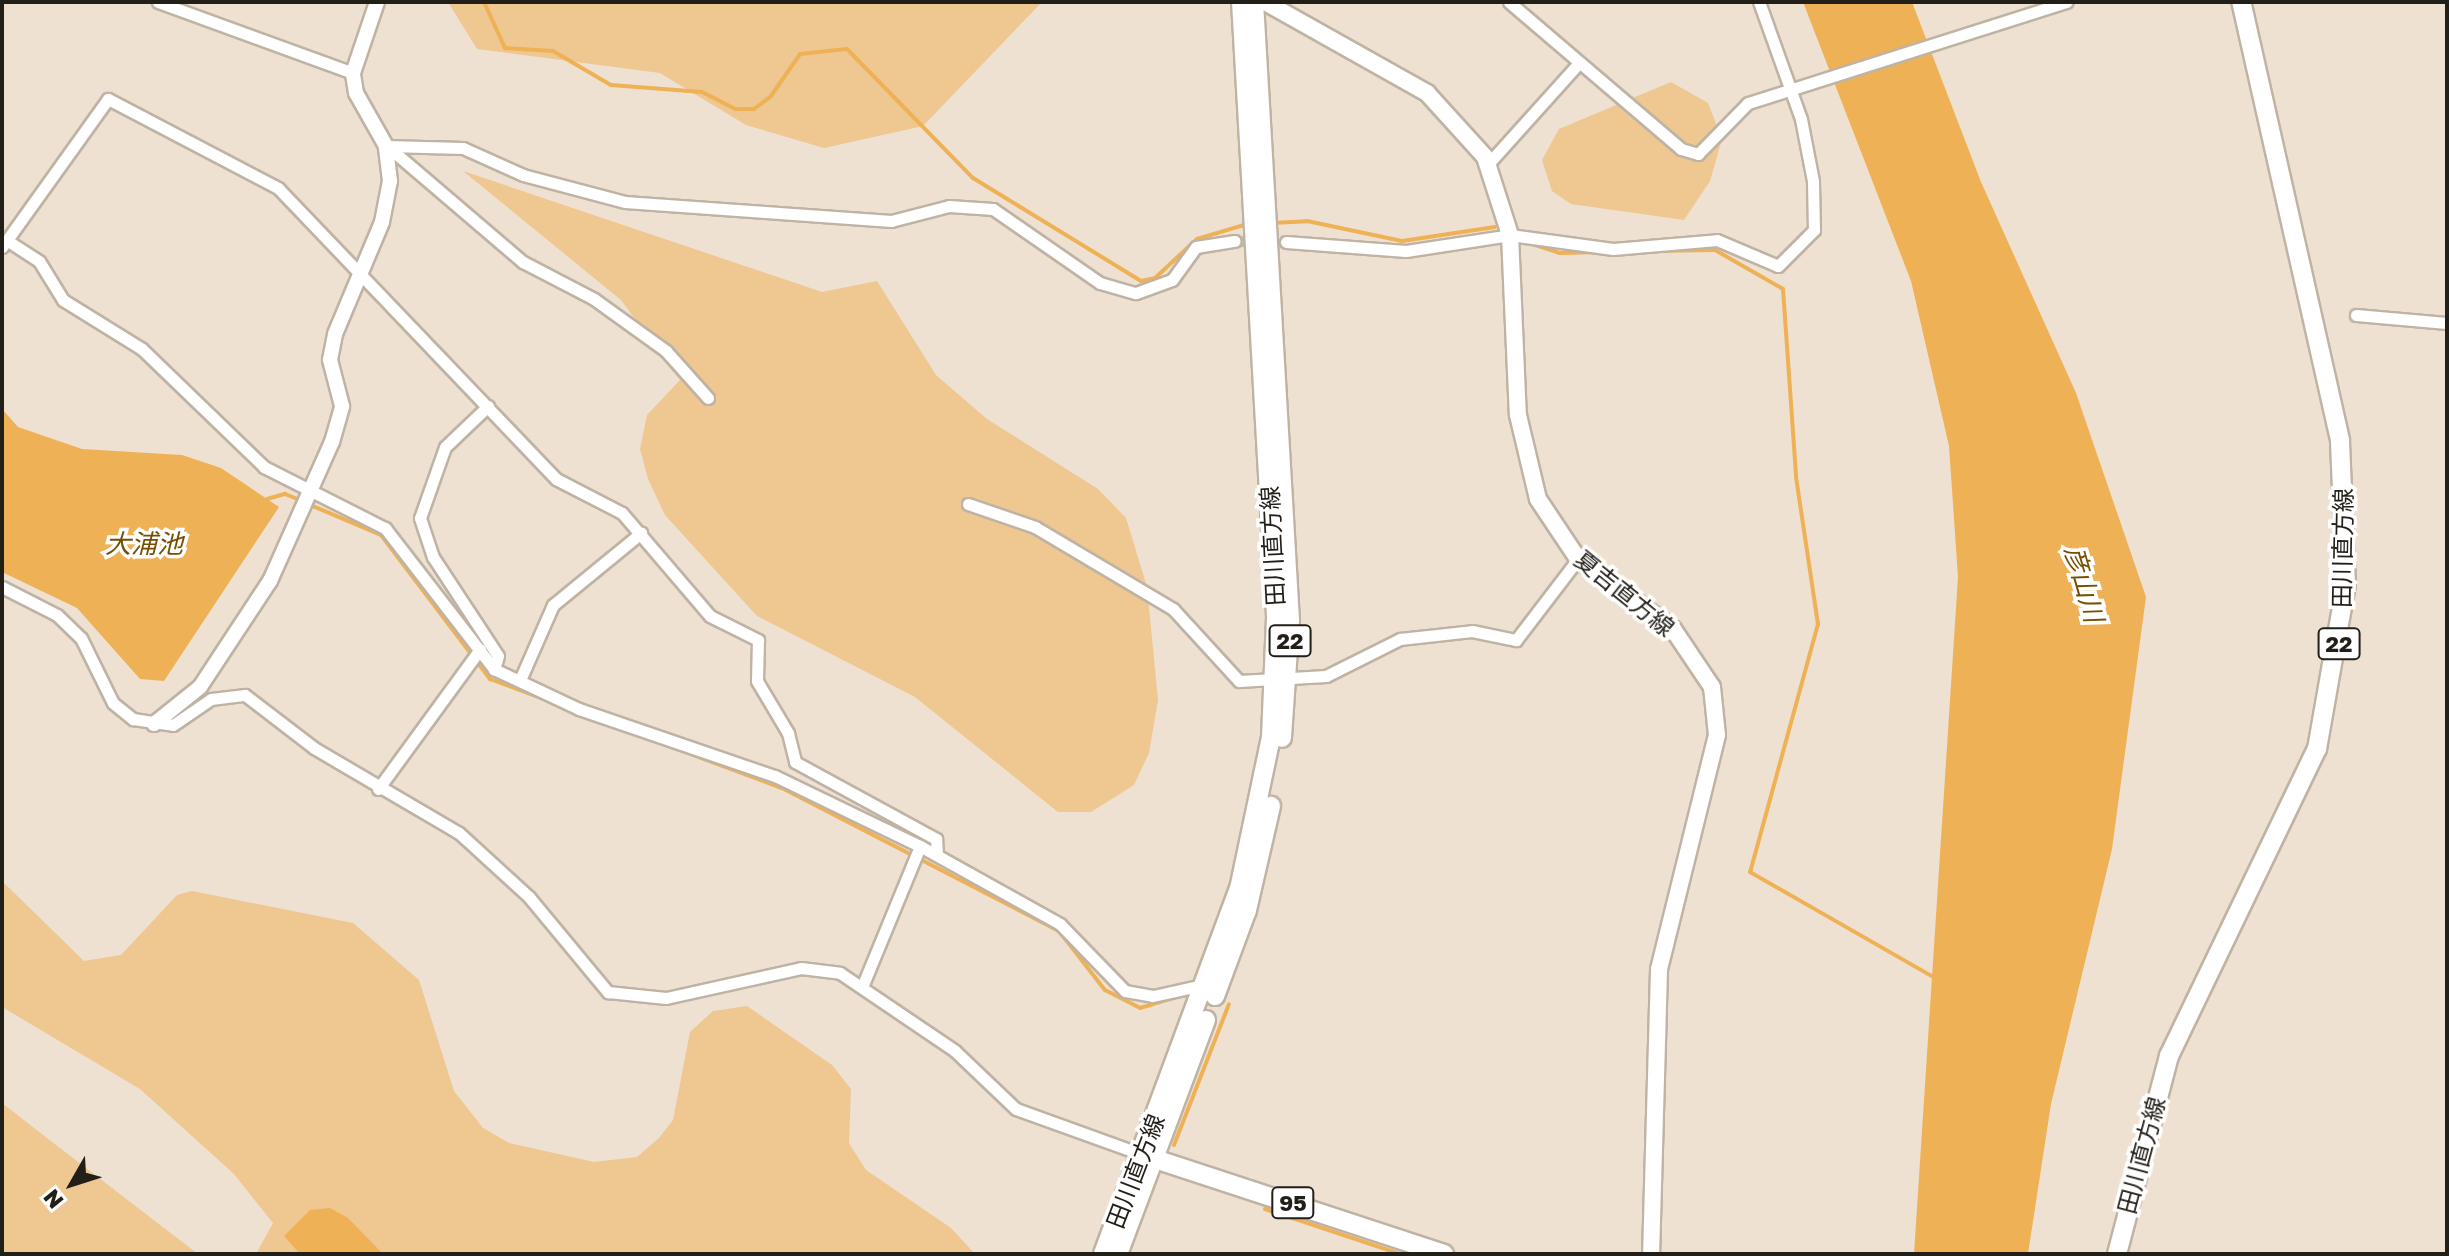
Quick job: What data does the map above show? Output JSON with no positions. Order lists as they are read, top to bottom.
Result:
{
  "streets": {
    "main road": [
      "田川直方線",
      "夏吉直方線",
      "22",
      "95"
    ]
  },
  "crossings": [
    ["田川直方線", "95"]
  ],
  "water": ["大浦池", "彦山川"],
  "north": "bottom left"
}
